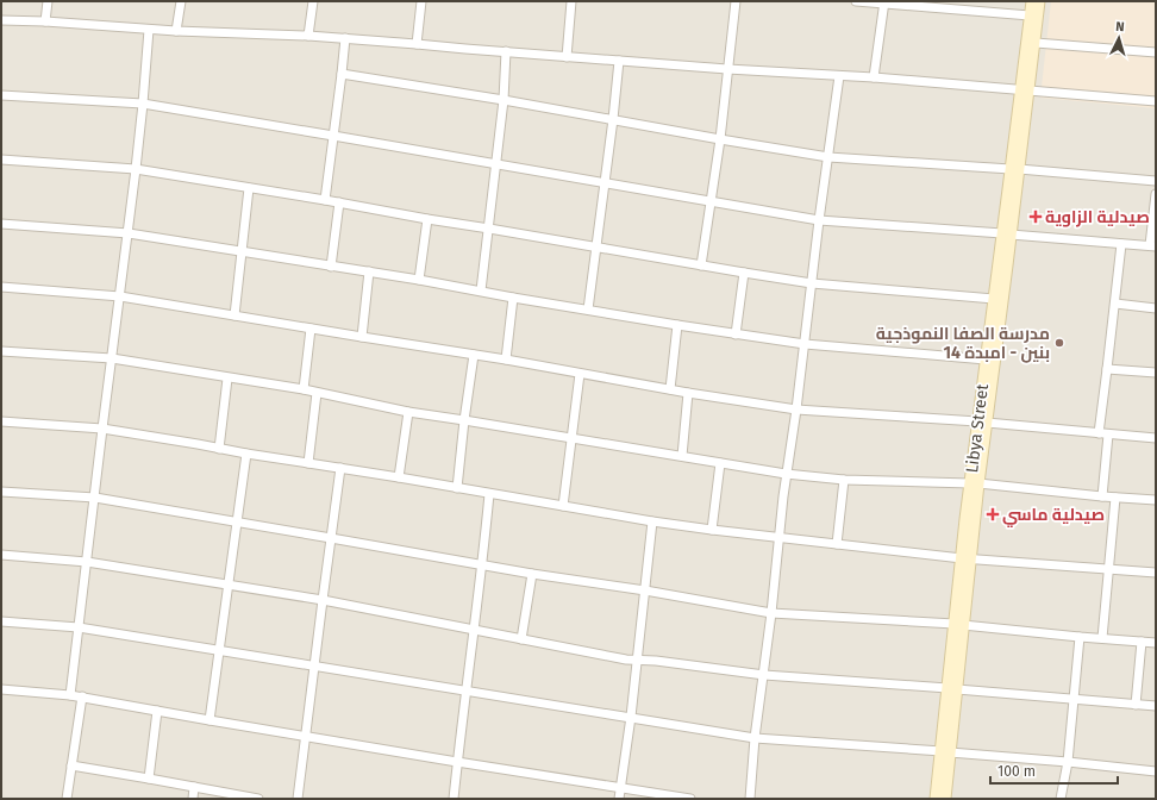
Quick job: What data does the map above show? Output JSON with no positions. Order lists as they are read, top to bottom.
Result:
{
  "streets": {
    "main road": ["Libya Street"]
  },
  "places": {
    "health": ["صيدلية الزاوية", "صيدلية ماسي"],
    "other": ["مدرسة الصفا النموذجية بنين - امبدة 14"]
  },
  "scale_bar": "100 m",
  "north": "top"
}
